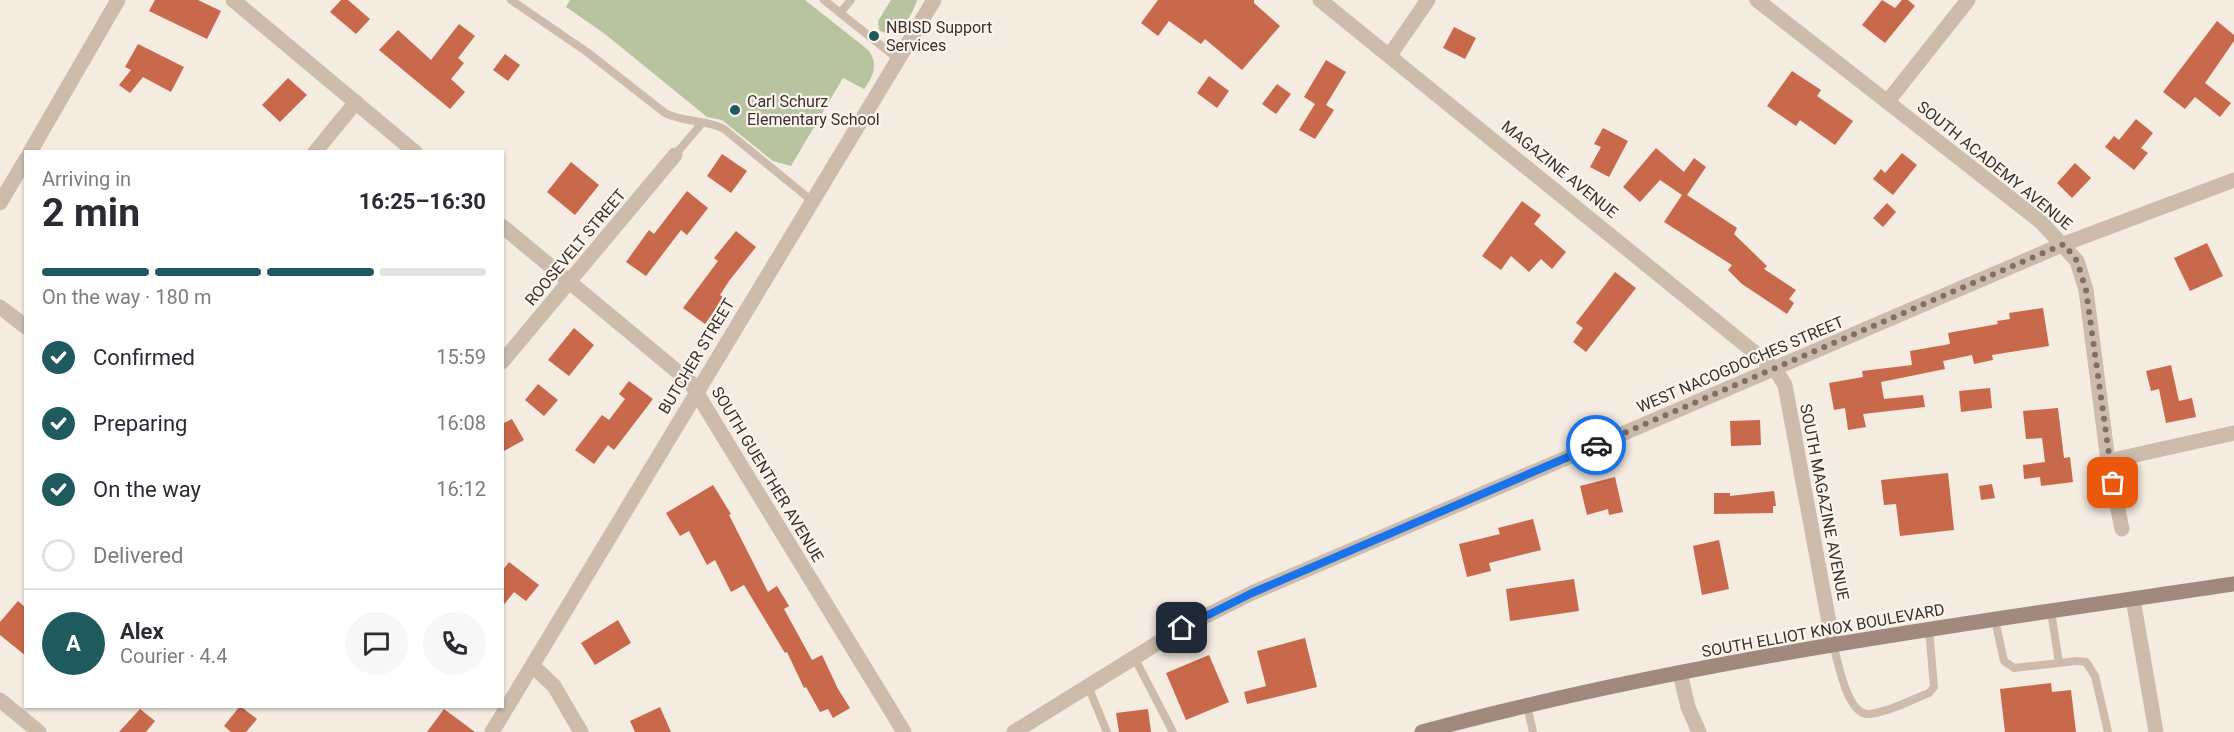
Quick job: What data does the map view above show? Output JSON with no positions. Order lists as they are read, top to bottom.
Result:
{
  "streets": {
    "main road": ["SOUTH ELLIOT KNOX BOULEVARD"],
    "street": [
      "SOUTH ACADEMY AVENUE",
      "MAGAZINE AVENUE",
      "ROOSEVELT STREET",
      "BUTCHER STREET",
      "WEST NACOGDOCHES STREET",
      "SOUTH GUENTHER AVENUE",
      "SOUTH MAGAZINE AVENUE"
    ]
  },
  "crossings": [
    ["SOUTH ACADEMY AVENUE", "WEST NACOGDOCHES STREET"],
    ["MAGAZINE AVENUE", "WEST NACOGDOCHES STREET"],
    ["MAGAZINE AVENUE", "SOUTH MAGAZINE AVENUE"],
    ["ROOSEVELT STREET", "SOUTH GUENTHER AVENUE"],
    ["BUTCHER STREET", "SOUTH GUENTHER AVENUE"],
    ["WEST NACOGDOCHES STREET", "SOUTH MAGAZINE AVENUE"],
    ["SOUTH MAGAZINE AVENUE", "SOUTH ELLIOT KNOX BOULEVARD"]
  ],
  "places": ["NBISD Support Services", "Carl Schurz Elementary School"],
  "page": {
    "heading": ["2 min", "Arriving in", "16:25–16:30"],
    "panel": ["Alex", "Courier · 4.4"],
    "bar": "On the way · 180 m",
    "list": [
      ["Confirmed", "15:59"],
      ["Preparing", "16:08"],
      ["On the way", "16:12"],
      "Delivered"
    ],
    "round": "A"
  }
}
